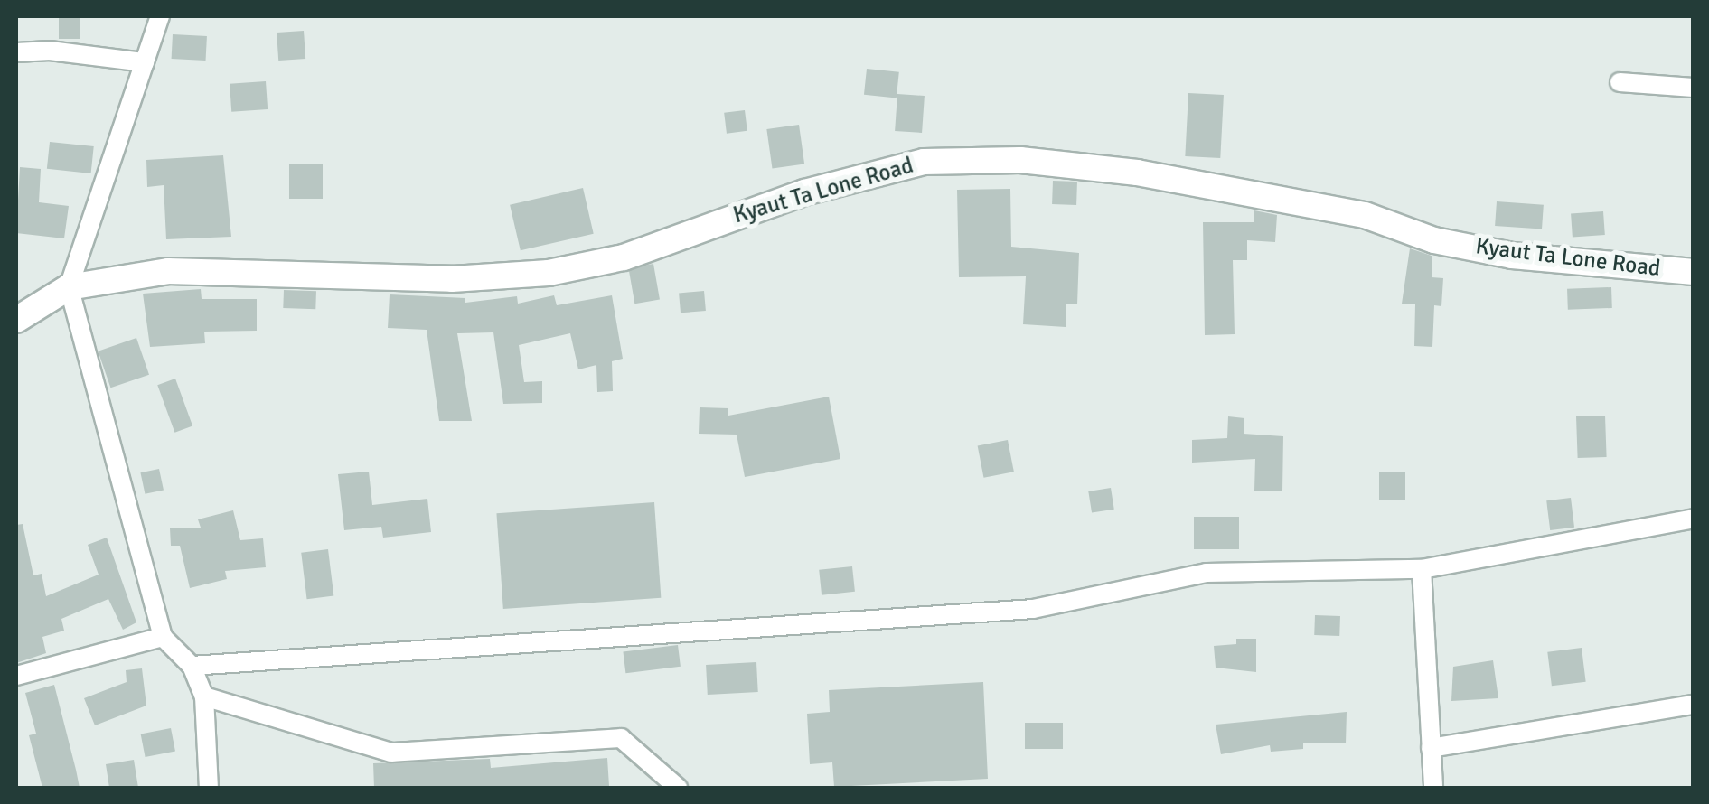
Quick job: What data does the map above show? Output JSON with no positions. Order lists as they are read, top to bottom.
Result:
{
  "streets": {
    "main road": ["Kyaut Ta Lone Road"]
  }
}
